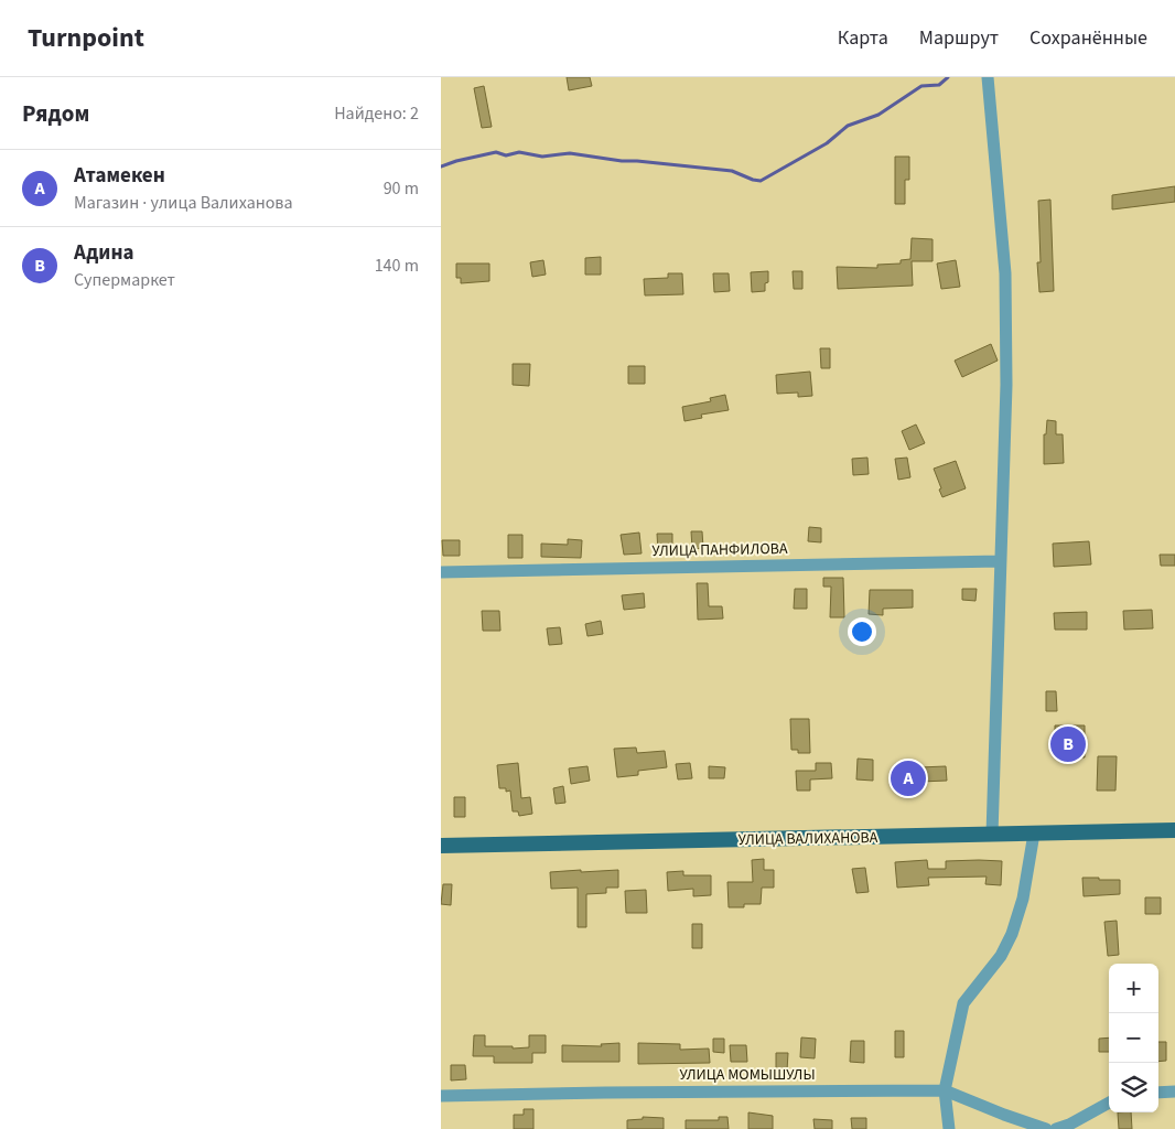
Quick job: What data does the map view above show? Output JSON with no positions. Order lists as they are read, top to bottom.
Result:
{
  "streets": {
    "main road": ["УЛИЦА ВАЛИХАНОВА"],
    "street": ["УЛИЦА ПАНФИЛОВА", "УЛИЦА МОМЫШУЛЫ"]
  },
  "page": {
    "header": "Turnpoint",
    "nav": ["Карта", "Маршрут", "Сохранённые"],
    "heading": ["Рядом", "Найдено: 2"],
    "list": [
      {
        "mark": "A",
        "name": "Атамекен",
        "note": "Магазин · улица Валиханова",
        "value": "90 m"
      },
      {
        "mark": "B",
        "name": "Адина",
        "note": "Супермаркет",
        "value": "140 m"
      }
    ],
    "pins": ["B", "A"],
    "map_buttons": ["+", "−"]
  }
}
